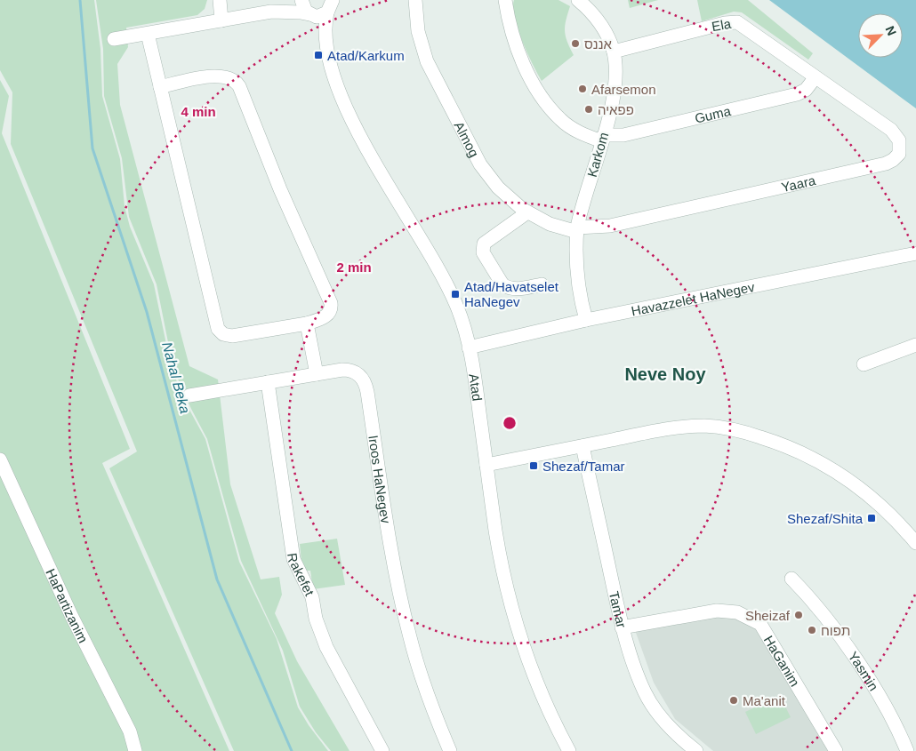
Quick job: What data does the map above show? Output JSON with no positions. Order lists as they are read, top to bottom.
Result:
{
  "streets": {
    "street": [
      "Ela",
      "Guma",
      "Almog",
      "Karkom",
      "Yaara",
      "Havazzelet HaNegev",
      "Atad",
      "Iroos HaNegev",
      "Rakefet",
      "HaPartizanim",
      "Tamar",
      "HaGanim",
      "Yasmin"
    ]
  },
  "crossings": [
    ["Ela", "Guma"],
    ["Ela", "Karkom"],
    ["Ela", "Yaara"],
    ["Guma", "Karkom"],
    ["Guma", "Yaara"],
    ["Almog", "Karkom"],
    ["Almog", "Yaara"],
    ["Karkom", "Yaara"],
    ["Karkom", "Havazzelet HaNegev"],
    ["Havazzelet HaNegev", "Atad"],
    ["Iroos HaNegev", "Rakefet"],
    ["Tamar", "HaGanim"]
  ],
  "districts": ["Neve Noy"],
  "water": ["Nahal Beka"],
  "places": {
    "other": [
      "אננס",
      "Afarsemon",
      "פפאיה",
      "Sheizaf",
      "תפוח",
      "Ma'anit"
    ],
    "transit": [
      "Atad/Karkum",
      "Atad/Havatselet HaNegev",
      "Shezaf/Tamar",
      "Shezaf/Shita"
    ]
  },
  "north": "top right",
  "rings": ["4 min", "2 min"]
}
